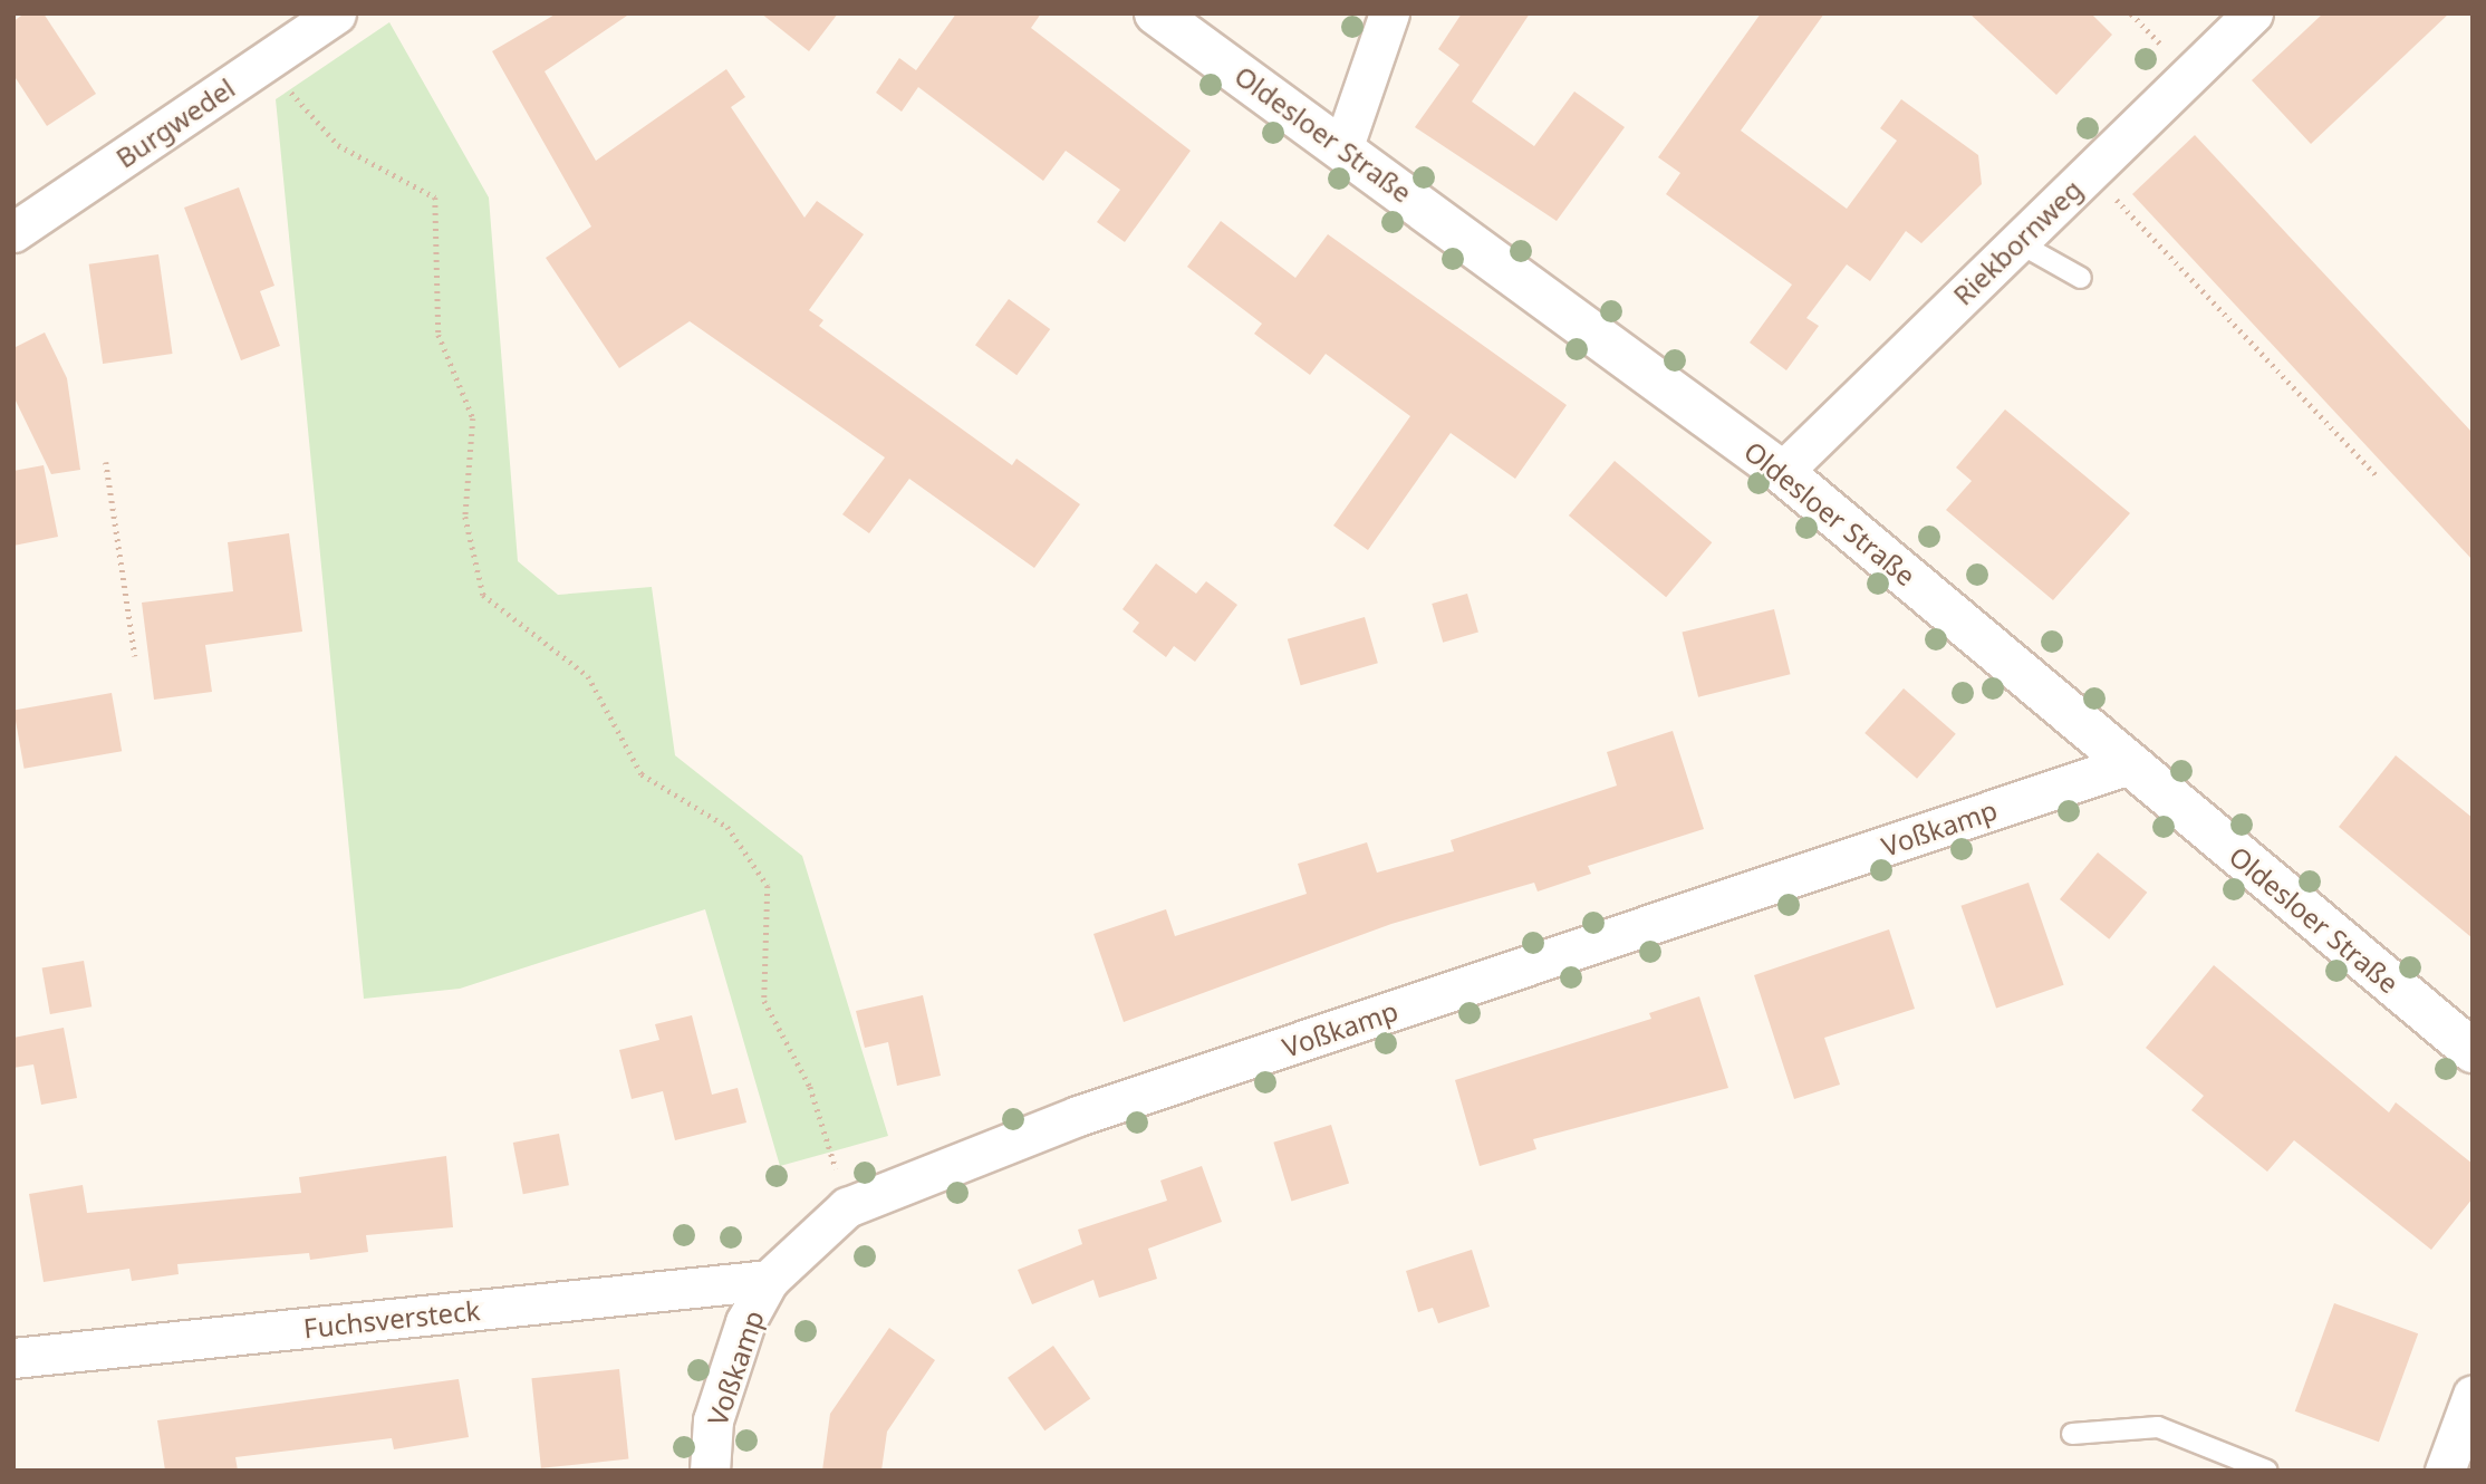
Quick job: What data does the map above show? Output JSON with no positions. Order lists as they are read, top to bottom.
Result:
{
  "streets": {
    "main road": ["Oldesloer Straße"],
    "street": [
      "Burgwedel",
      "Riekbornweg",
      "Voßkamp",
      "Fuchsversteck"
    ]
  },
  "crossings": [
    ["Oldesloer Straße", "Riekbornweg"],
    ["Oldesloer Straße", "Voßkamp"],
    ["Voßkamp", "Fuchsversteck"]
  ]
}
